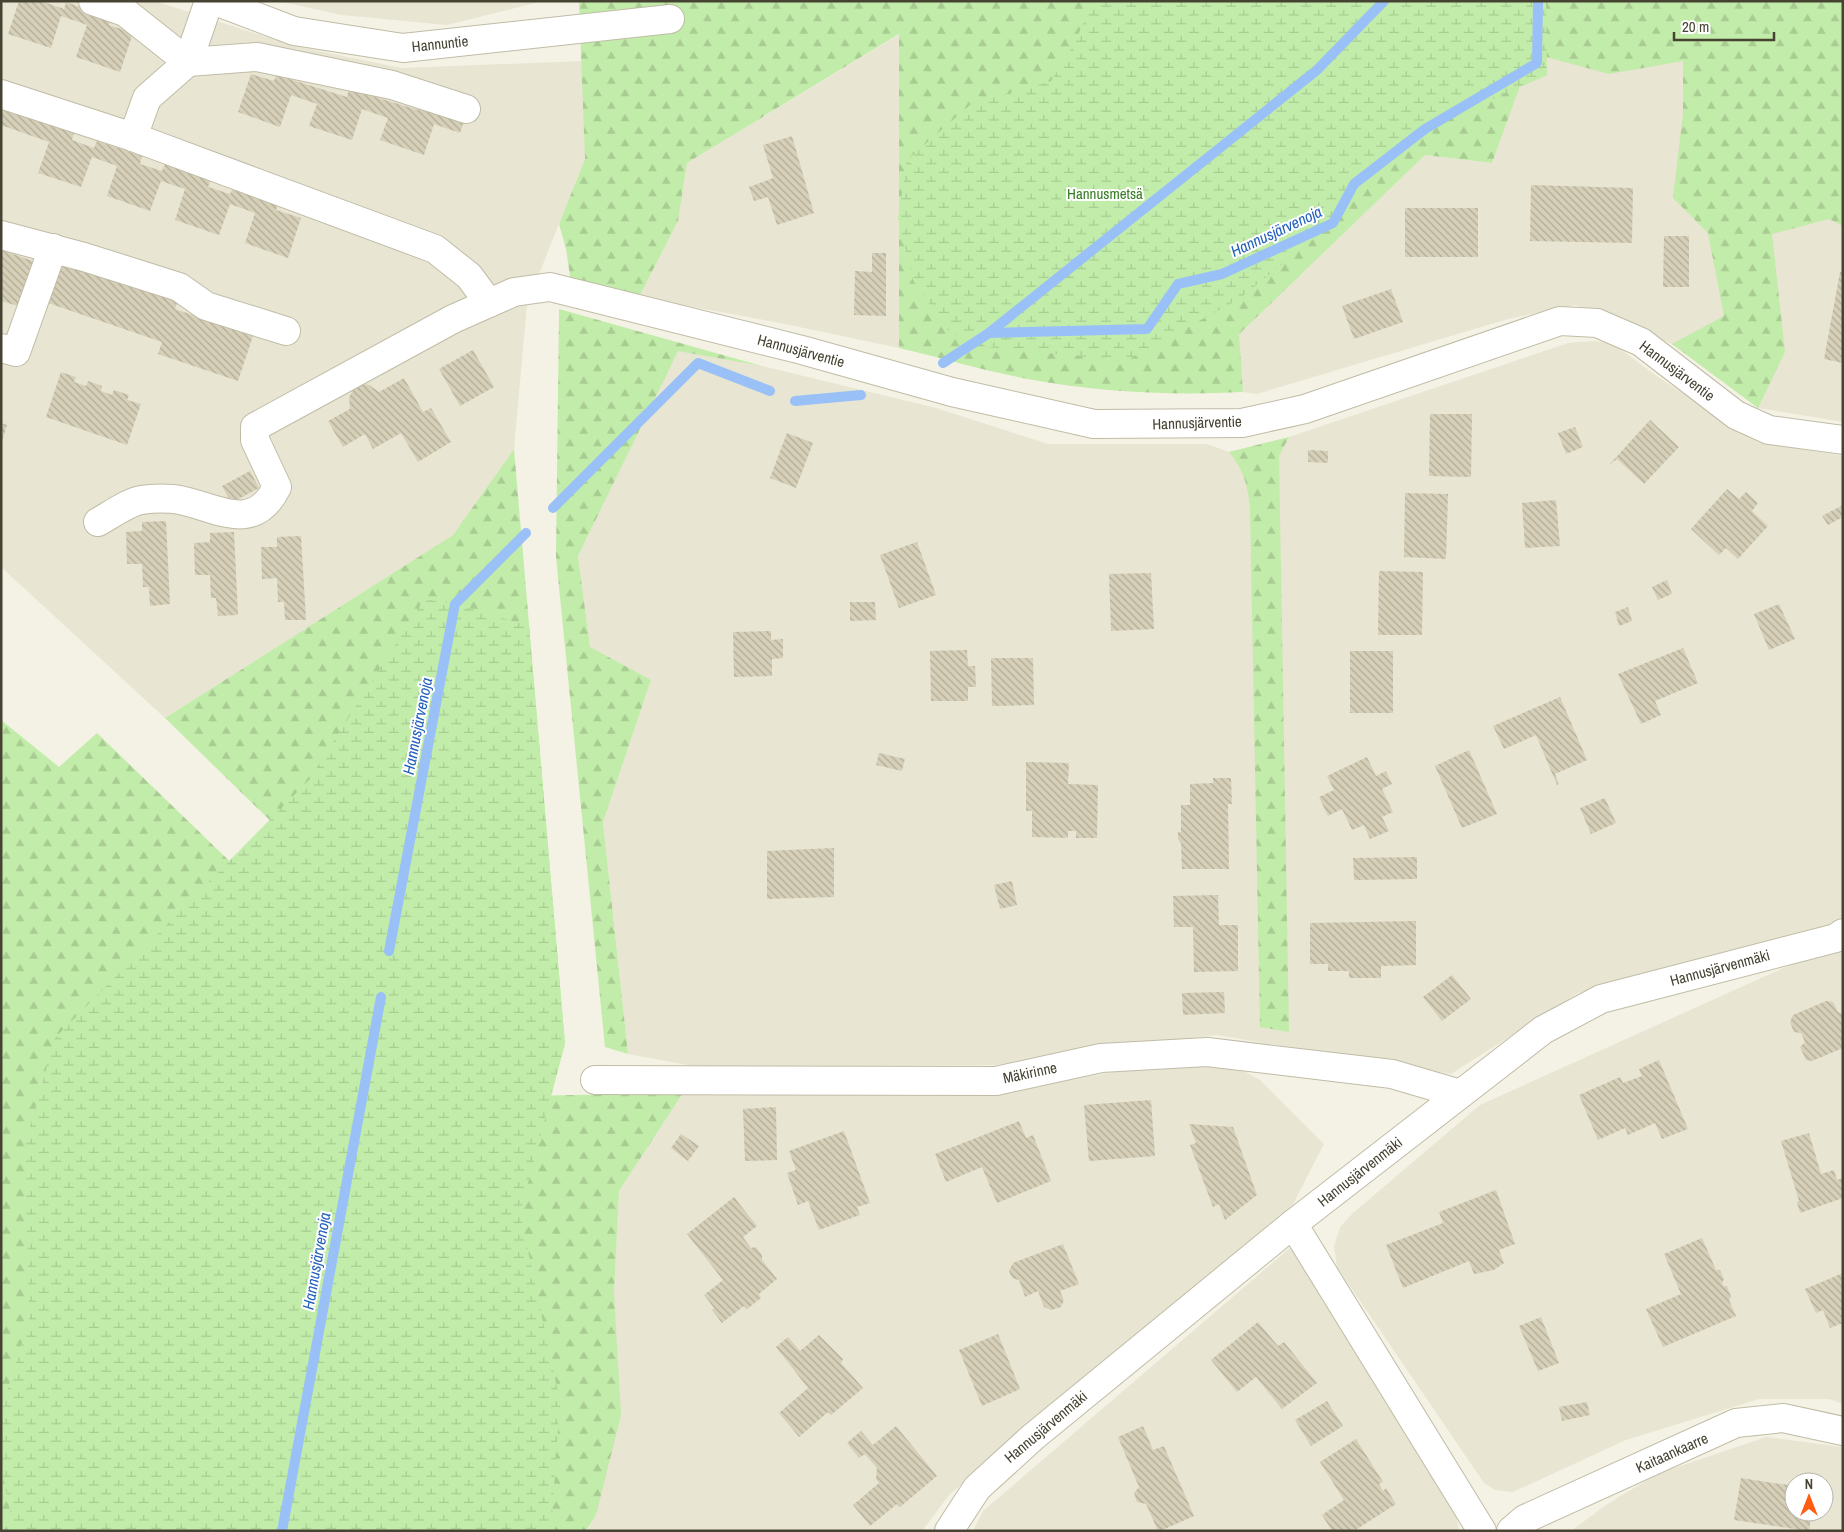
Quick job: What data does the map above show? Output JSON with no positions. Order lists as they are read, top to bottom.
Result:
{
  "streets": {
    "street": [
      "Hannuntie",
      "Hannusjärventie",
      "Hannusjärvenmäki",
      "Mäkirinne",
      "Kaitaankaarre"
    ]
  },
  "crossings": [
    ["Hannusjärvenmäki", "Mäkirinne"]
  ],
  "water": ["Hannusjärvenoja"],
  "parks": ["Hannusmetsä"],
  "scale_bar": "20 m",
  "north": "top"
}
